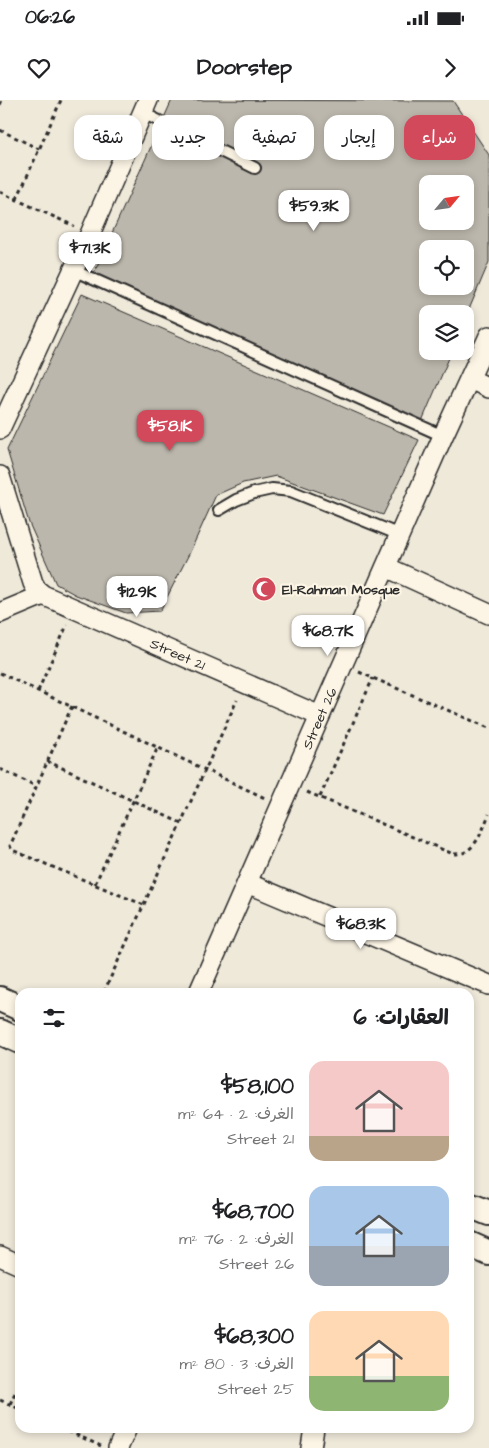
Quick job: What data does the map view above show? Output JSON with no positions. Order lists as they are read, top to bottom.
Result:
{
  "streets": {
    "street": ["Street 21", "Street 26"]
  },
  "crossings": [
    ["Street 21", "Street 26"]
  ],
  "places": {
    "mosque": ["El-Rahman Mosque"]
  },
  "north": "top right",
  "page": {
    "status": "06:26",
    "header": "Doorstep",
    "chip": [
      "شراء",
      "إيجار",
      "تصفية",
      "جديد",
      "شقة"
    ],
    "price": [
      "$59.3K",
      "$71.3K",
      "$58.1K",
      "$129K",
      "$68.7K",
      "$68.3K"
    ],
    "heading": "العقارات: 6",
    "list": [
      {
        "name": "$58,100",
        "note": "الغرف: 2 · 64 m² · Street 21"
      },
      {
        "name": "$68,700",
        "note": "الغرف: 2 · 76 m² · Street 26"
      },
      {
        "name": "$68,300",
        "note": "الغرف: 3 · 80 m² · Street 25"
      }
    ]
  }
}
